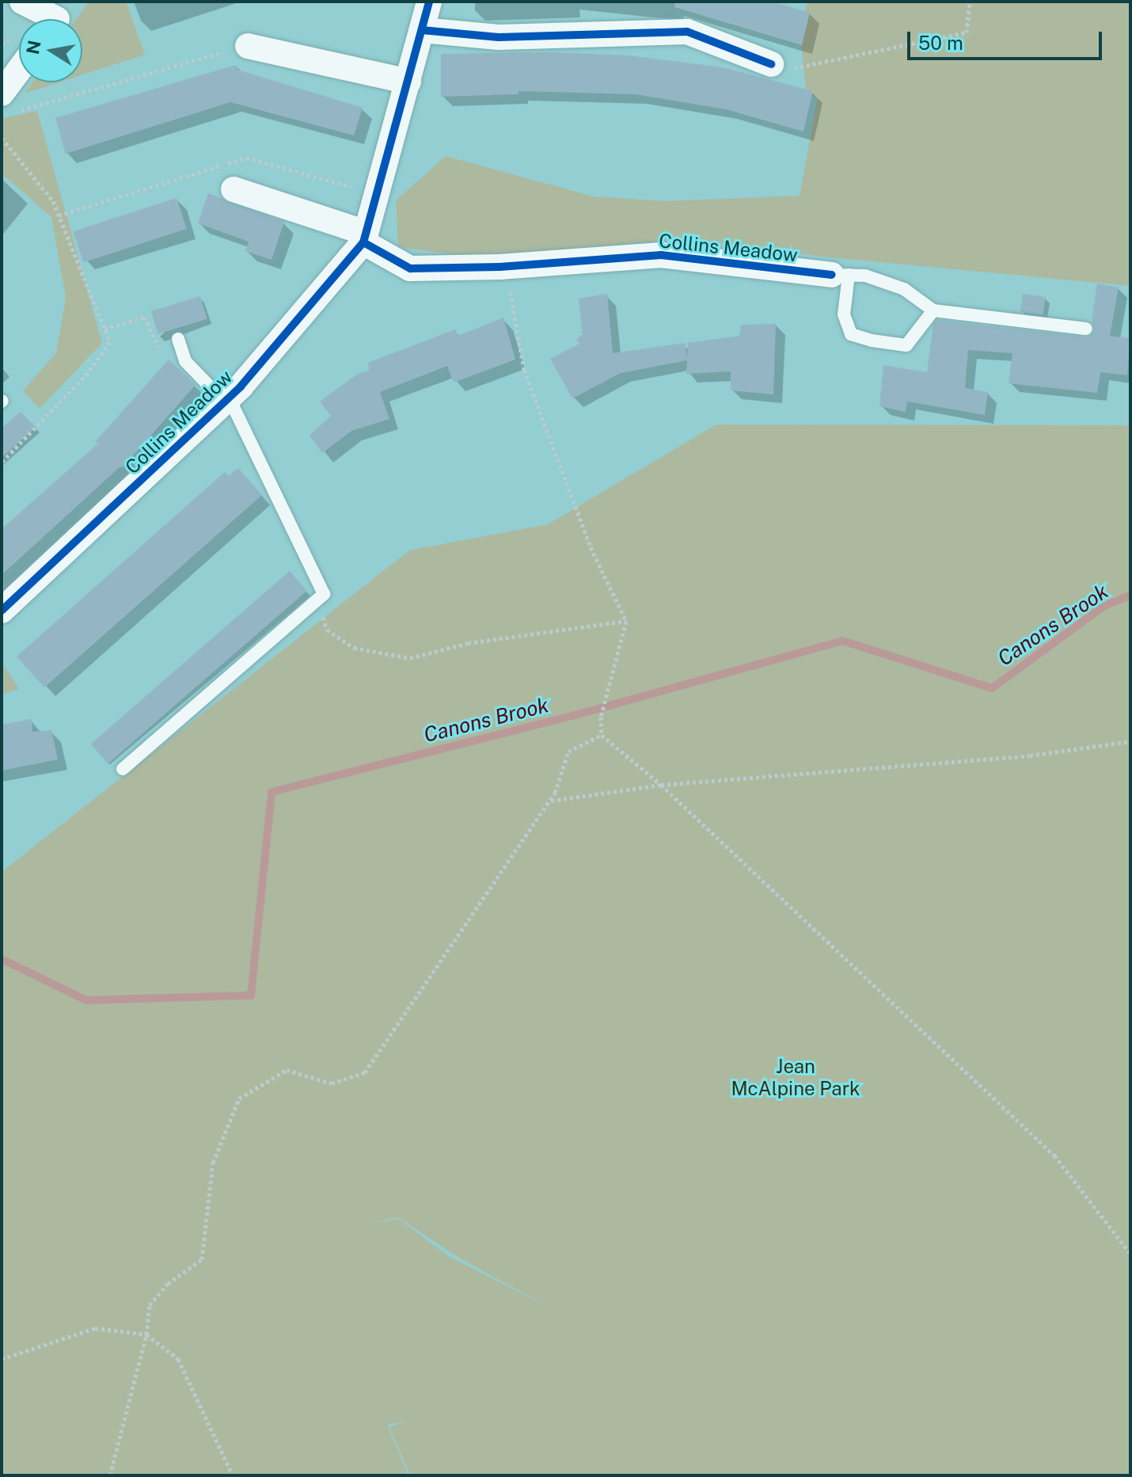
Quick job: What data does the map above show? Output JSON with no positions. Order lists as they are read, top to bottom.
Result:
{
  "streets": {
    "street": ["Collins Meadow"]
  },
  "water": ["Canons Brook"],
  "parks": ["Jean McAlpine Park"],
  "scale_bar": "50 m",
  "north": "left"
}
